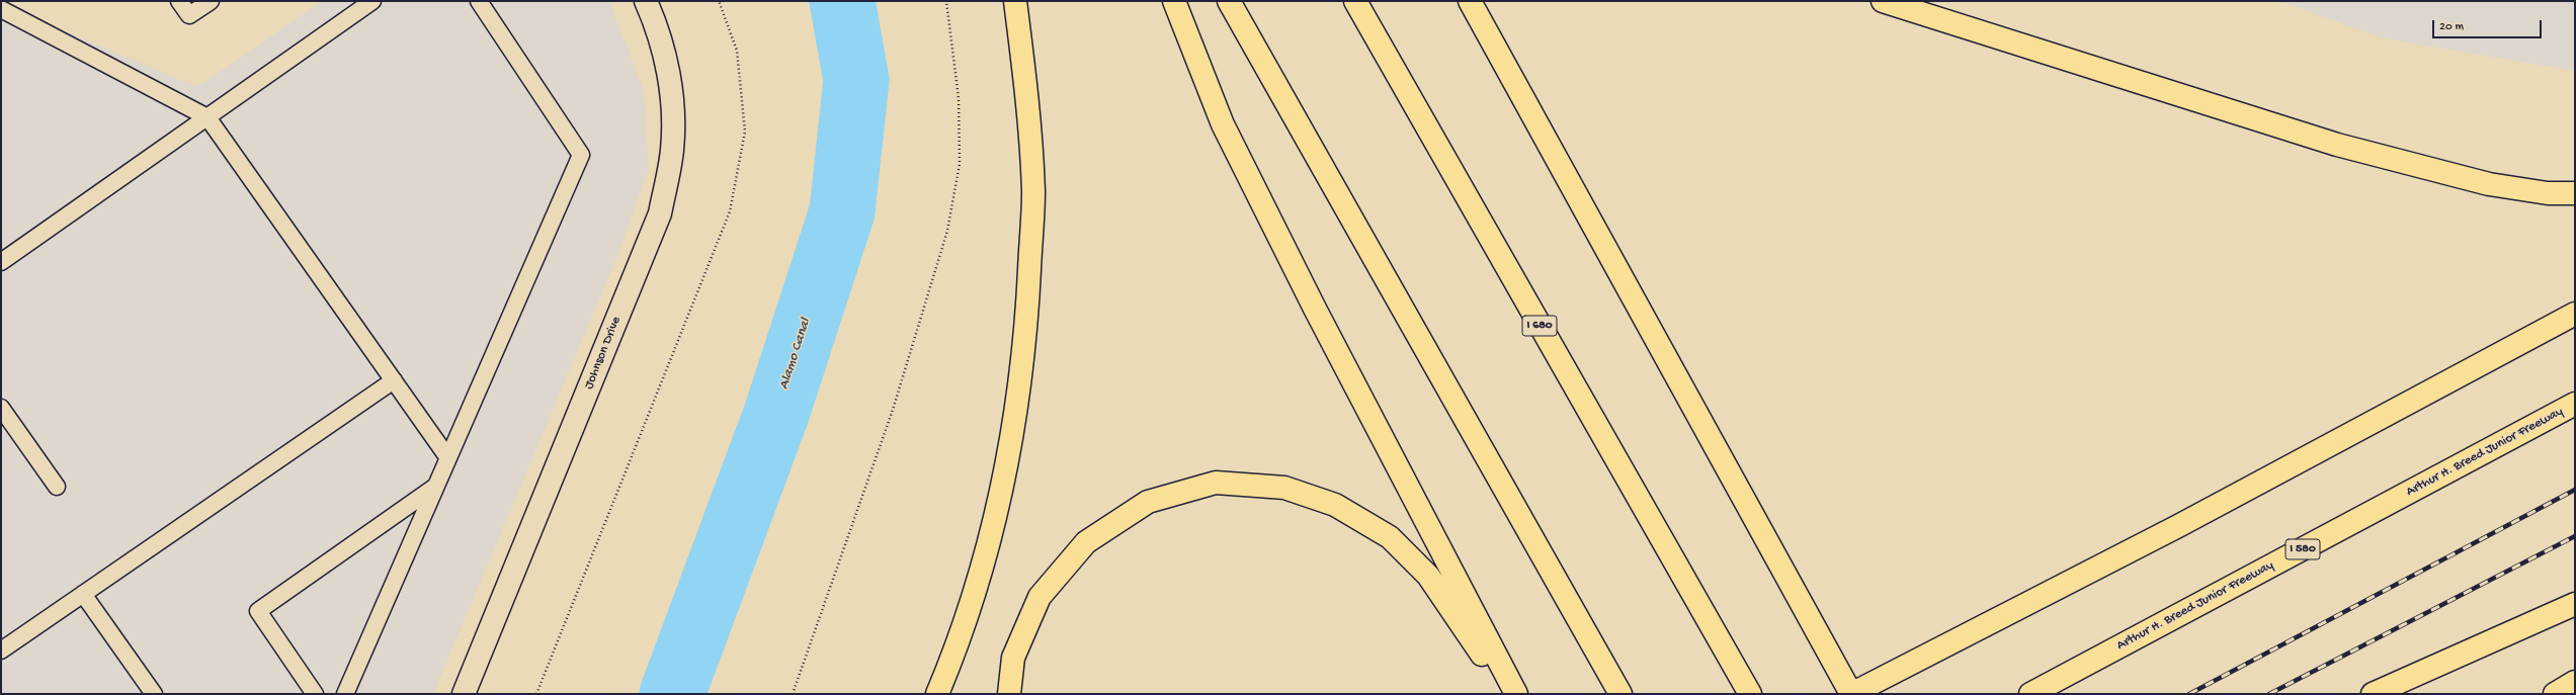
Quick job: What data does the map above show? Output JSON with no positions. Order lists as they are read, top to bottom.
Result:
{
  "streets": {
    "highway": ["I 680", "Arthur H. Breed Junior Freeway", "I 580"],
    "street": ["Johnson Drive"]
  },
  "water": ["Alamo Canal"],
  "scale_bar": "20 m"
}
